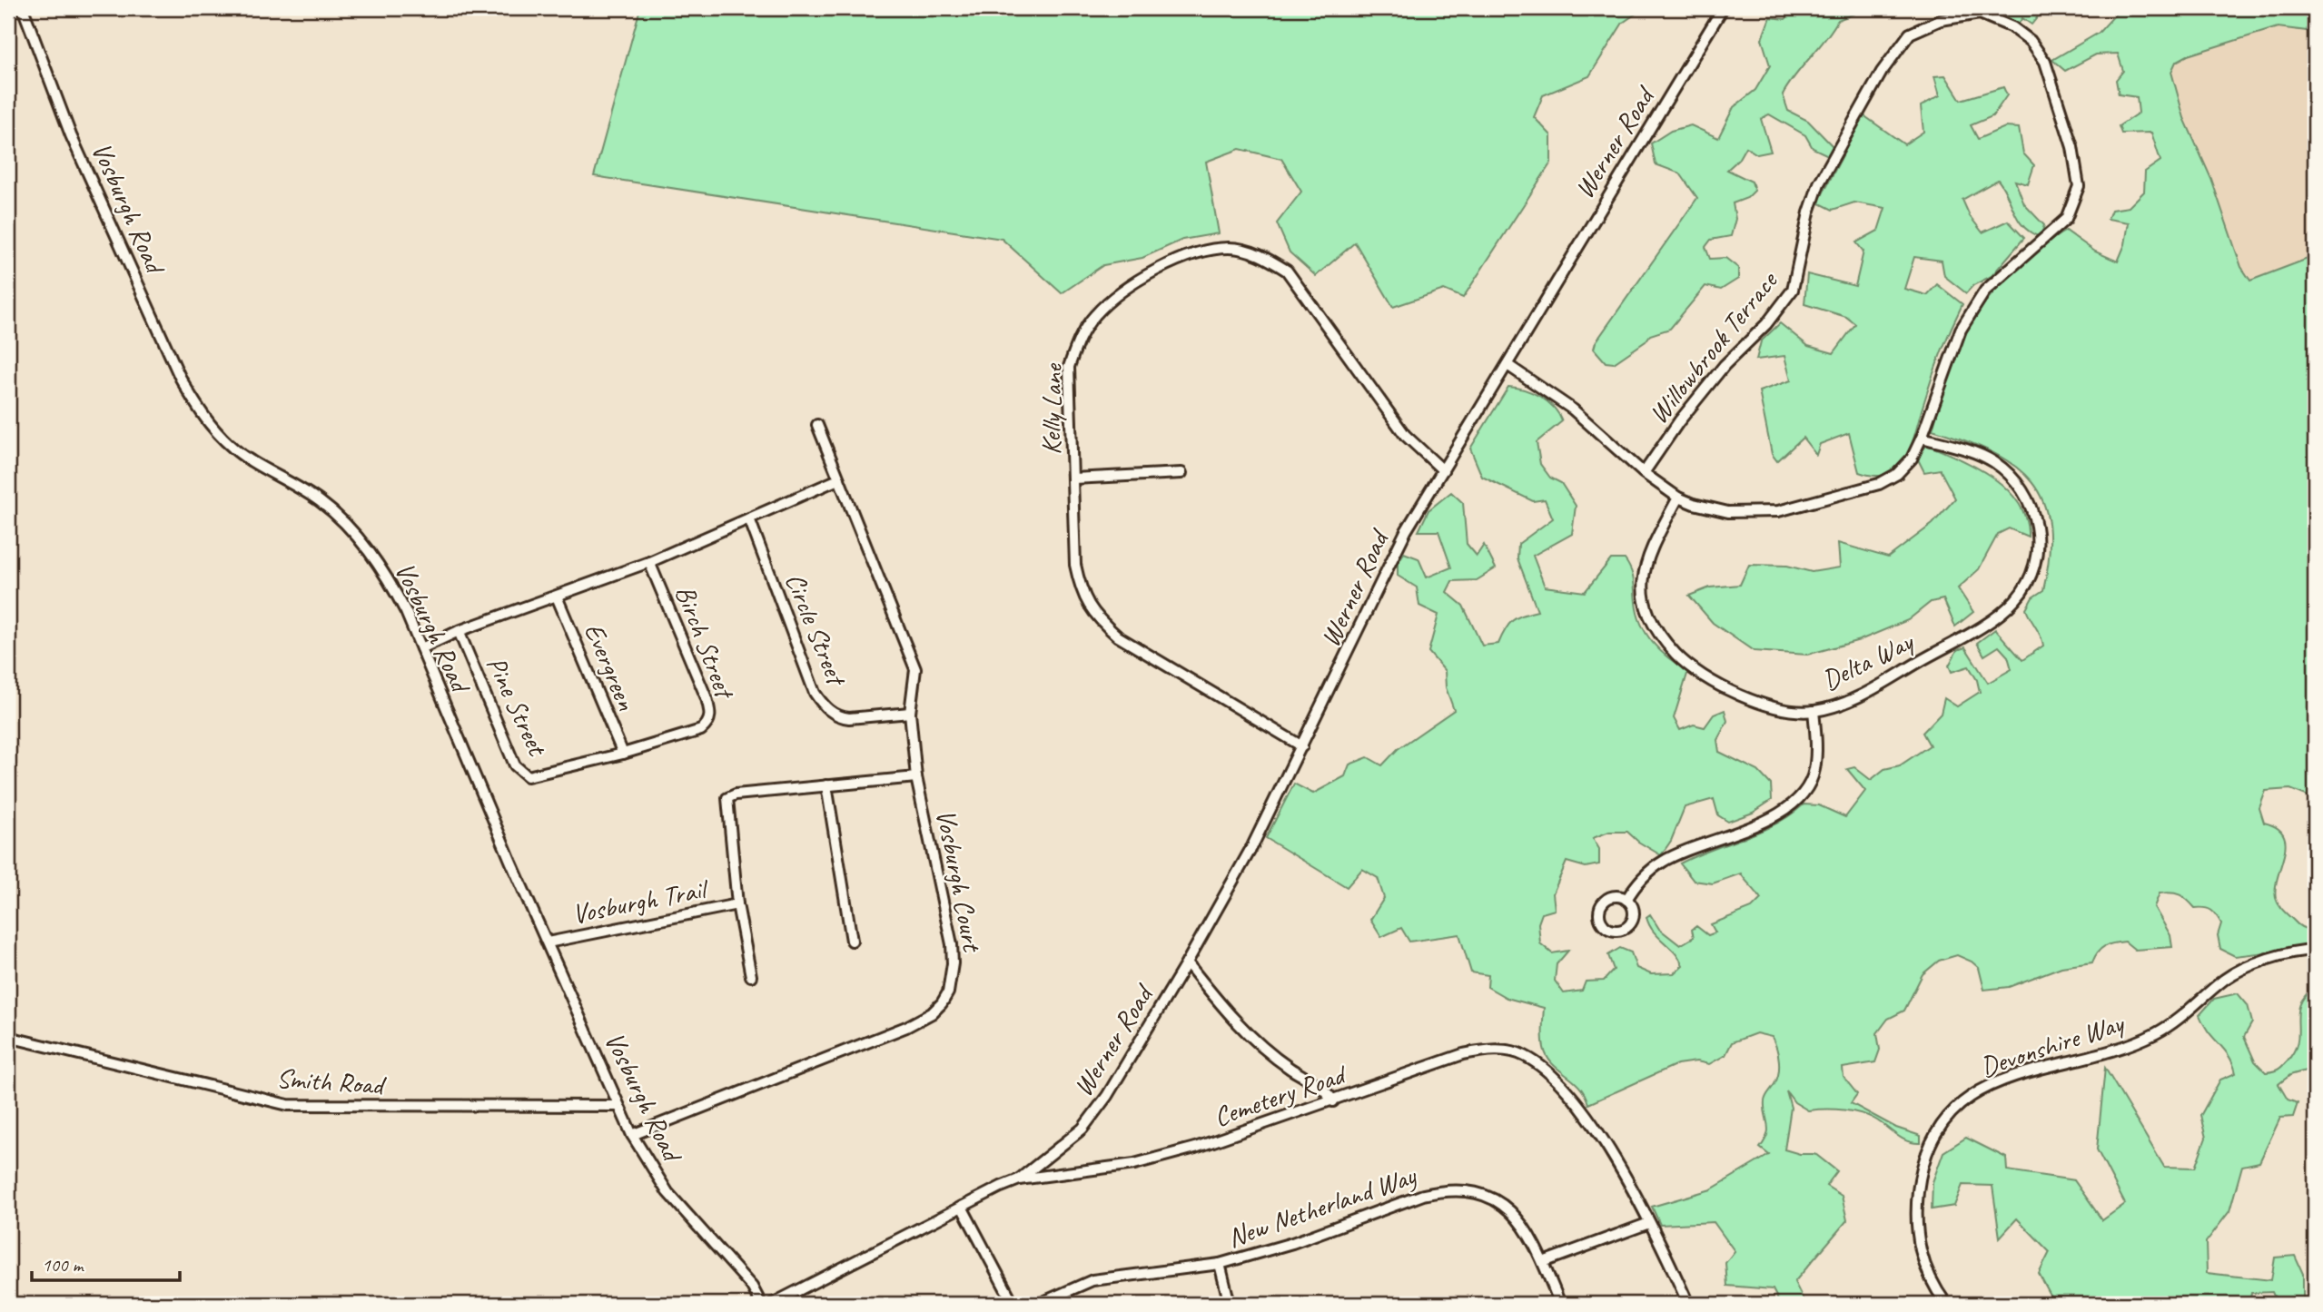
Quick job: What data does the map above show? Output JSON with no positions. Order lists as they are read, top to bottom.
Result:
{
  "streets": {
    "street": [
      "Werner Road",
      "Vosburgh Road",
      "Willowbrook Terrace",
      "Kelly Lane",
      "Circle Street",
      "Birch Street",
      "Delta Way",
      "Evergreen",
      "Pine Street",
      "Vosburgh Court",
      "Vosburgh Trail",
      "Devonshire Way",
      "Smith Road",
      "Cemetery Road",
      "New Netherland Way"
    ]
  },
  "crossings": [
    ["Werner Road", "Willowbrook Terrace"],
    ["Werner Road", "Kelly Lane"],
    ["Werner Road", "Cemetery Road"],
    ["Vosburgh Road", "Vosburgh Court"],
    ["Vosburgh Road", "Vosburgh Trail"],
    ["Vosburgh Road", "Smith Road"],
    ["Willowbrook Terrace", "Delta Way"],
    ["Circle Street", "Vosburgh Court"],
    ["Birch Street", "Evergreen"],
    ["Birch Street", "Pine Street"],
    ["Evergreen", "Pine Street"],
    ["Vosburgh Court", "Vosburgh Trail"]
  ],
  "scale_bar": "100 m"
}
